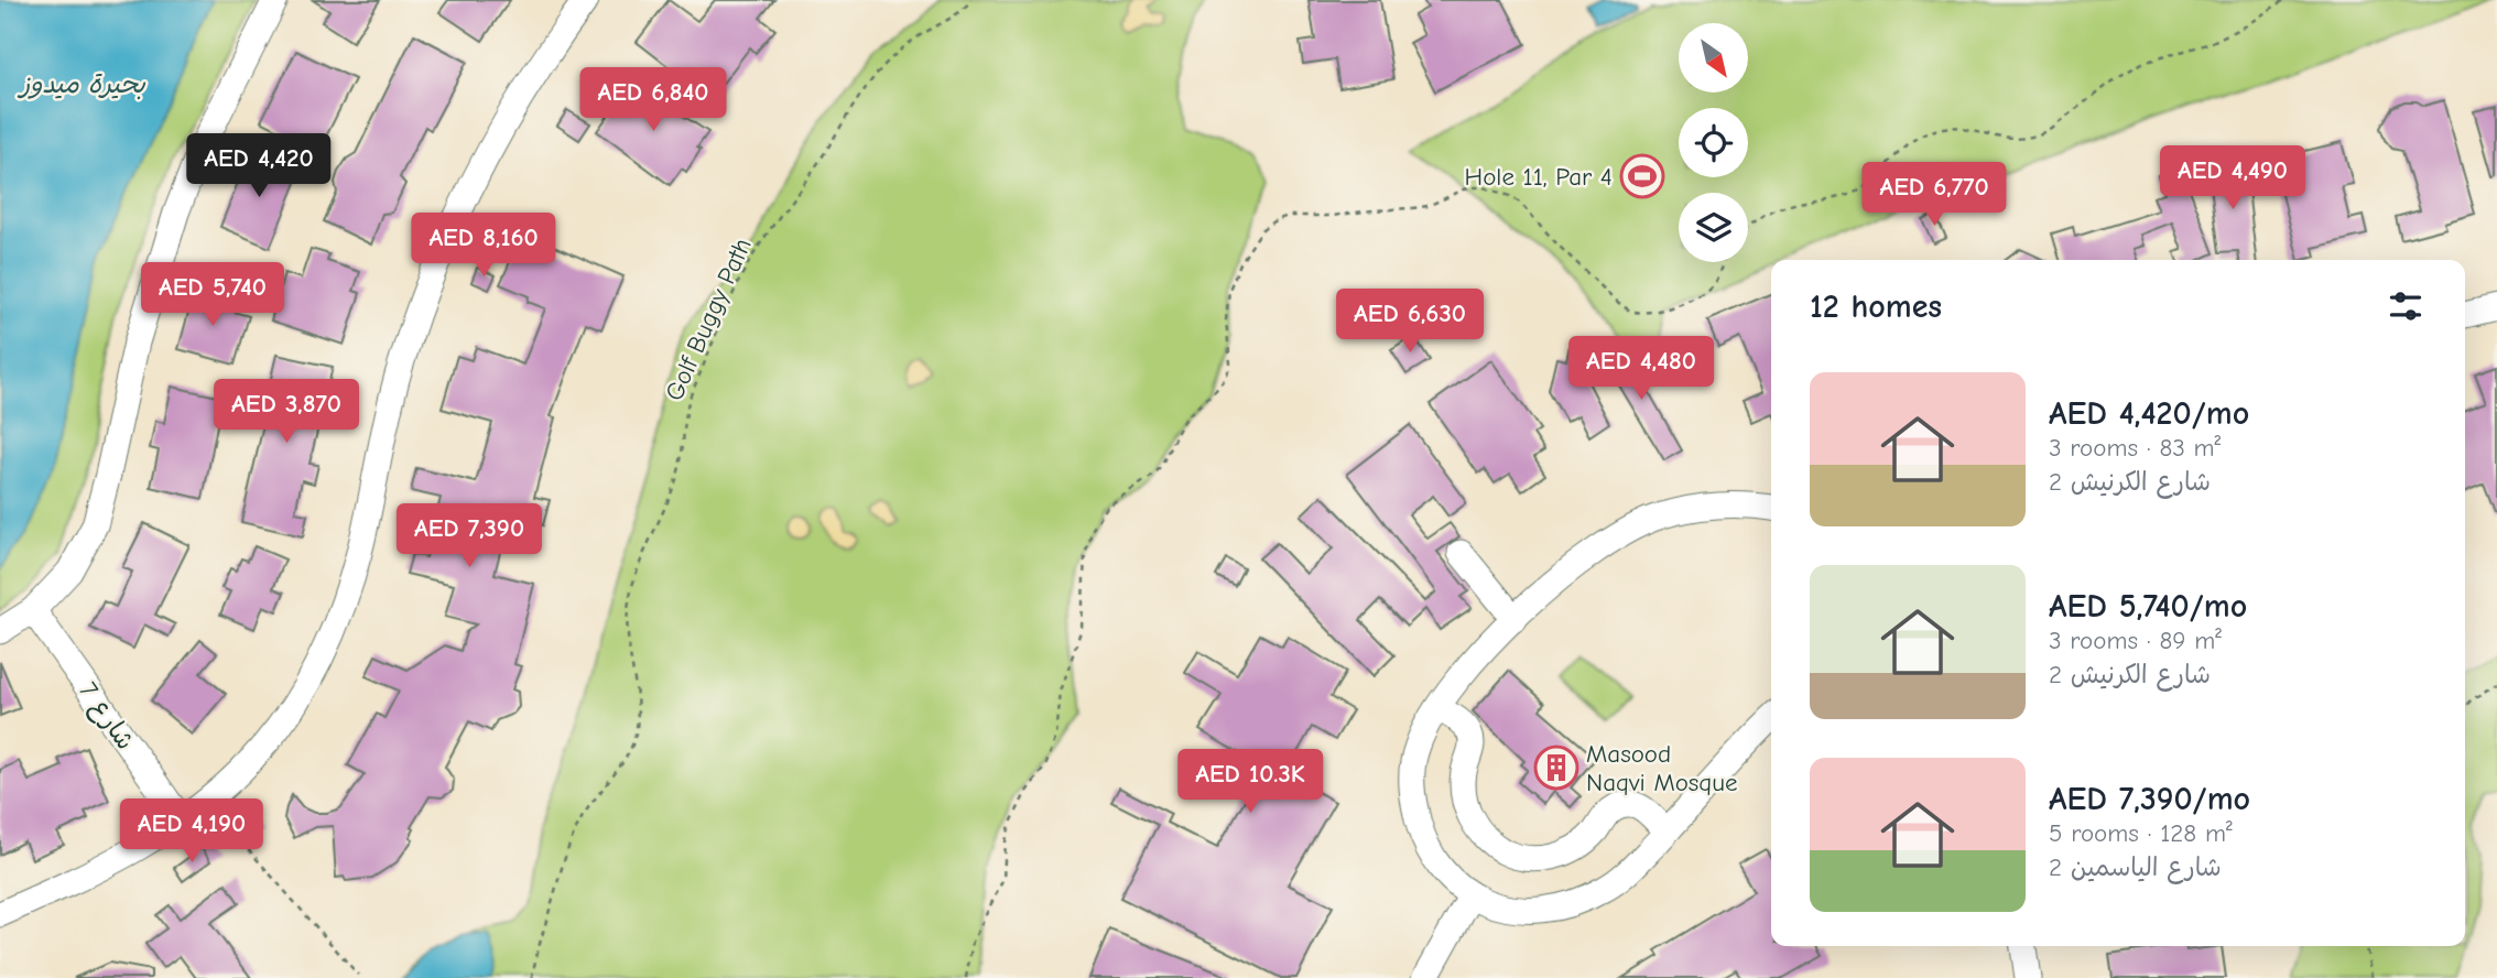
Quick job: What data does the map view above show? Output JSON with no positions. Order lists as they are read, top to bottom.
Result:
{
  "streets": {
    "street": ["شارع 7"],
    "path": ["Golf Buggy Path"]
  },
  "water": ["بحيرة ميدوز"],
  "places": {
    "sports": ["Hole 11, Par 4"],
    "building": ["Masood Naqvi Mosque"]
  },
  "north": "bottom right",
  "page": {
    "price": [
      "AED 6,840",
      "AED 4,420",
      "AED 4,490",
      "AED 6,770",
      "AED 8,160",
      "AED 5,740",
      "AED 6,630",
      "AED 4,480",
      "AED 3,870",
      "AED 7,390",
      "AED 10.3K",
      "AED 4,190"
    ],
    "heading": "12 homes",
    "list": [
      {
        "name": "AED 4,420/mo",
        "note": "3 rooms · 83 m² · شارع الكرنيش 2"
      },
      {
        "name": "AED 5,740/mo",
        "note": "3 rooms · 89 m² · شارع الكرنيش 2"
      },
      {
        "name": "AED 7,390/mo",
        "note": "5 rooms · 128 m² · شارع الياسمين 2"
      }
    ]
  }
}
